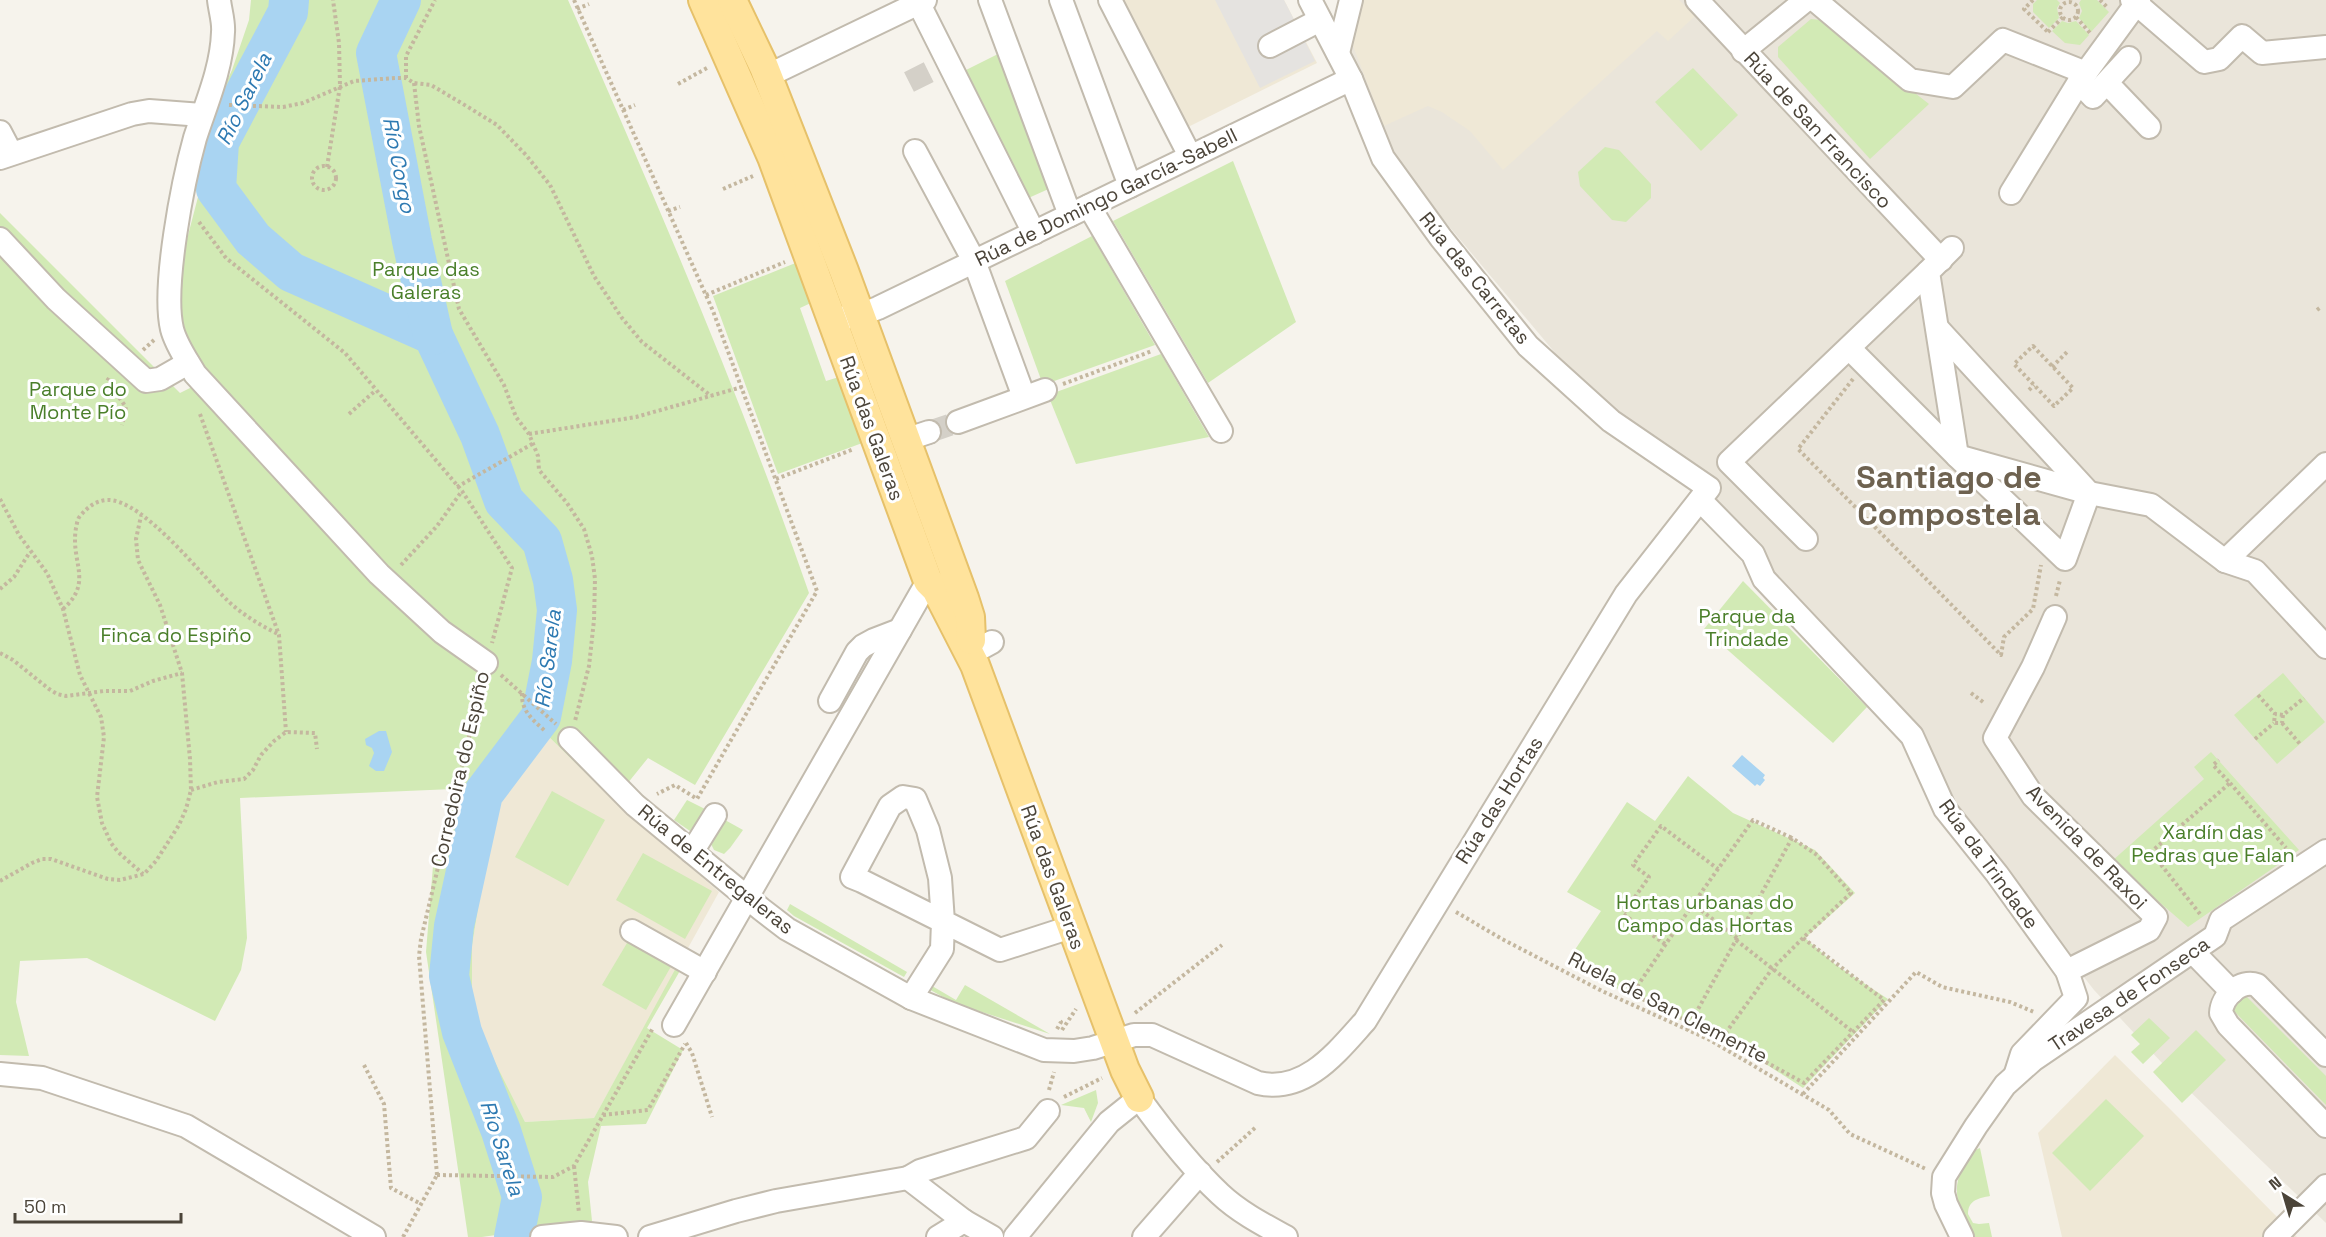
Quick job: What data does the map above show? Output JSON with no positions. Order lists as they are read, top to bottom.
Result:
{
  "streets": {
    "main road": ["Rúa das Galeras"],
    "street": [
      "Rúa de San Francisco",
      "Rúa de Domingo García-Sabell",
      "Rúa das Carretas",
      "Corredoira do Espiño",
      "Rúa das Hortas",
      "Avenida de Raxoi",
      "Rúa da Trindade",
      "Rúa de Entregaleras",
      "Travesa de Fonseca"
    ],
    "path": ["Ruela de San Clemente"]
  },
  "crossings": [
    ["Rúa de Domingo García-Sabell", "Rúa das Carretas"],
    ["Rúa de Domingo García-Sabell", "Rúa das Galeras"],
    ["Rúa das Carretas", "Rúa das Hortas"],
    ["Rúa das Carretas", "Rúa da Trindade"],
    ["Rúa das Galeras", "Rúa das Hortas"],
    ["Rúa das Galeras", "Rúa de Entregaleras"],
    ["Rúa das Hortas", "Rúa da Trindade"],
    ["Rúa das Hortas", "Rúa de Entregaleras"],
    ["Rúa das Hortas", "Ruela de San Clemente"],
    ["Avenida de Raxoi", "Rúa da Trindade"]
  ],
  "districts": ["Santiago de Compostela"],
  "water": ["Río Sarela", "Río Corgo"],
  "parks": [
    "Parque das Galeras",
    "Parque do Monte Pío",
    "Parque da Trindade",
    "Finca do Espiño",
    "Xardín das Pedras que Falan",
    "Hortas urbanas do Campo das Hortas"
  ],
  "scale_bar": "50 m",
  "north": "top left"
}
